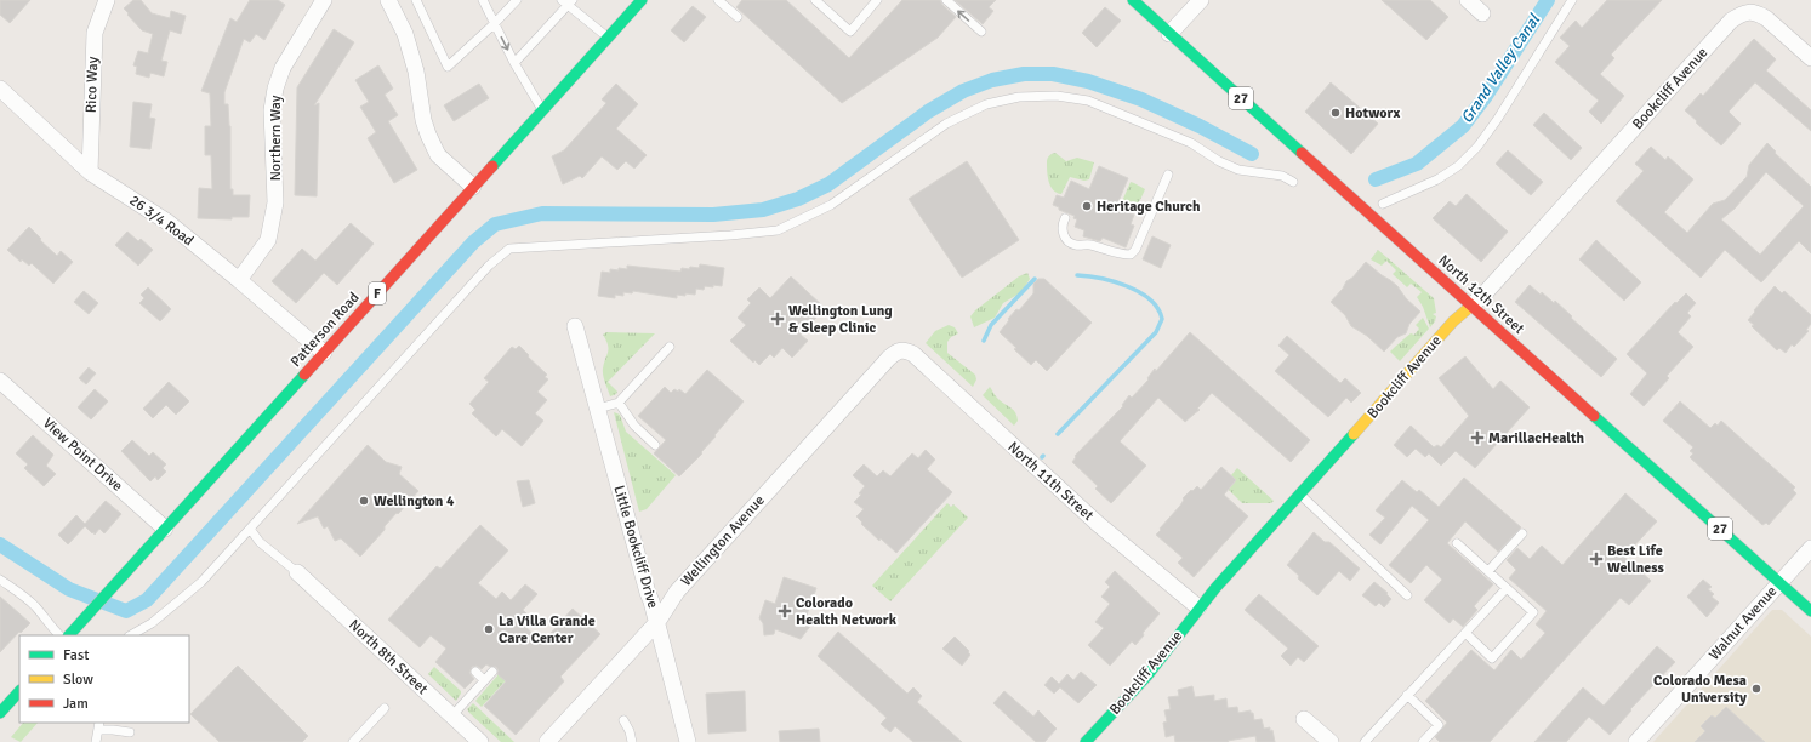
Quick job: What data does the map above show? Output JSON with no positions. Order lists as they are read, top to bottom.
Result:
{
  "streets": {
    "main road": [
      "Bookcliff Avenue",
      "27",
      "F",
      "North 12th Street",
      "Patterson Road"
    ],
    "street": [
      "Rico Way",
      "Northern Way",
      "26 3/4 Road",
      "View Point Drive",
      "North 11th Street",
      "Wellington Avenue",
      "Little Bookcliff Drive",
      "Walnut Avenue",
      "North 8th Street"
    ]
  },
  "crossings": [
    ["Rico Way", "26 3/4 Road"],
    ["Bookcliff Avenue", "North 12th Street"],
    ["Bookcliff Avenue", "North 11th Street"],
    ["Northern Way", "26 3/4 Road"],
    ["26 3/4 Road", "Patterson Road"],
    ["North 12th Street", "Walnut Avenue"],
    ["Patterson Road", "View Point Drive"],
    ["North 11th Street", "Wellington Avenue"],
    ["Wellington Avenue", "Little Bookcliff Drive"]
  ],
  "water": ["Grand Valley Canal"],
  "places": {
    "other": [
      "Hotworx",
      "Heritage Church",
      "Wellington 4",
      "La Villa Grande Care Center",
      "Colorado Mesa University"
    ],
    "health": [
      "Wellington Lung & Sleep Clinic",
      "MarillacHealth",
      "Best Life Wellness",
      "Colorado Health Network"
    ]
  },
  "legend": ["Fast", "Slow", "Jam"]
}
